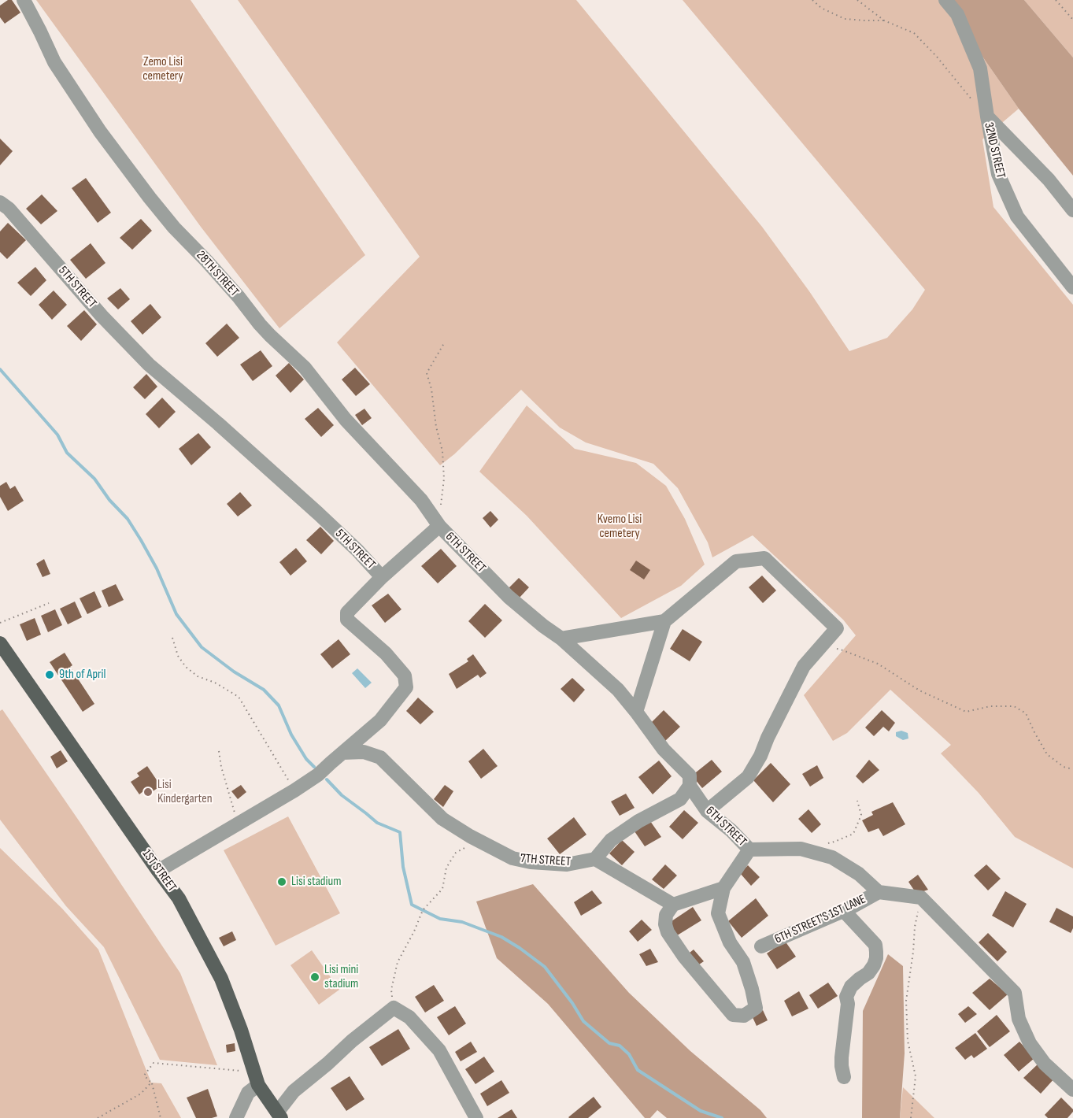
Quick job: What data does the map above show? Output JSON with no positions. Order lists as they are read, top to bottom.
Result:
{
  "streets": {
    "main road": ["1ST STREET"],
    "street": [
      "32ND STREET",
      "28TH STREET",
      "5TH STREET",
      "6TH STREET",
      "7TH STREET",
      "6TH STREET'S 1ST LANE"
    ]
  },
  "crossings": [
    ["28TH STREET", "6TH STREET"],
    ["5TH STREET", "6TH STREET"],
    ["5TH STREET", "7TH STREET"],
    ["5TH STREET", "1ST STREET"],
    ["6TH STREET", "6TH STREET'S 1ST LANE"]
  ],
  "parks": ["Zemo Lisi cemetery", "Kvemo Lisi cemetery"],
  "places": [
    "9th of April",
    "Lisi Kindergarten",
    "Lisi stadium",
    "Lisi mini stadium"
  ]
}
